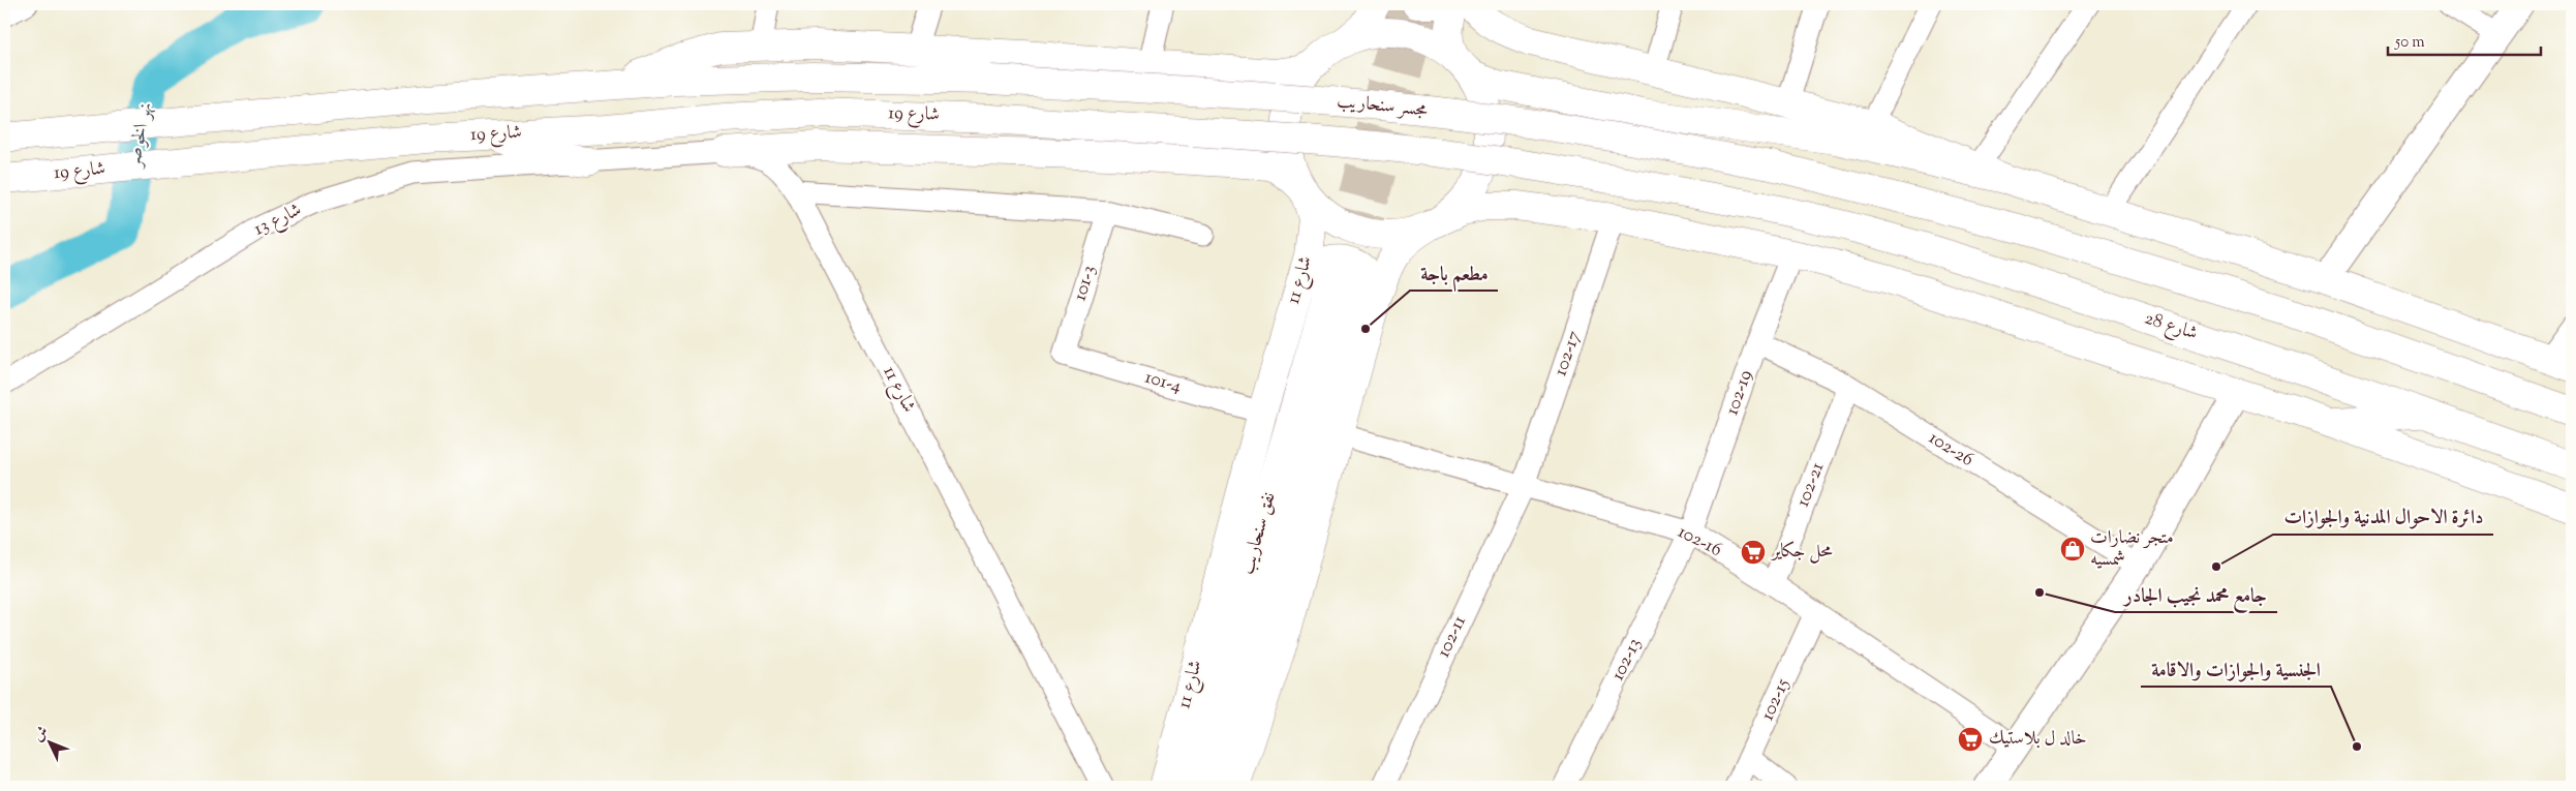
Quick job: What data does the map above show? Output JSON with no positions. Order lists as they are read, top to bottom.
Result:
{
  "streets": {
    "main road": [
      "مجسر سنحاريب",
      "شارع 19",
      "شارع 11",
      "شارع 28",
      "نفق سنحاريب"
    ],
    "street": [
      "شارع 13",
      "101-3",
      "102-17",
      "101-4",
      "102-19",
      "102-26",
      "102-21",
      "102-16",
      "102-11",
      "102-13",
      "102-15"
    ]
  },
  "crossings": [
    ["مجسر سنحاريب", "شارع 19"],
    ["شارع 19", "شارع 28"],
    ["شارع 13", "شارع 11"],
    ["شارع 11", "101-4"],
    ["101-3", "101-4"],
    ["102-17", "102-16"],
    ["102-17", "102-11"],
    ["102-19", "102-26"],
    ["102-19", "102-16"],
    ["102-19", "102-13"],
    ["102-26", "102-21"],
    ["102-21", "102-16"],
    ["102-16", "102-11"],
    ["102-16", "102-13"],
    ["102-16", "102-15"]
  ],
  "water": ["نهر الخوصر"],
  "places": {
    "other": [
      "مطعم باجة",
      "دائرة الاحوال المدنية والجوازات",
      "جامع محمد نجيب الجادر",
      "الجنسية والجوازات والاقامة"
    ],
    "shop": ["متجر نضارات شمسيه"],
    "supermarket": ["محل جكاير", "خالد ل بلاستيك"]
  },
  "scale_bar": "50 m",
  "north": "top left"
}
